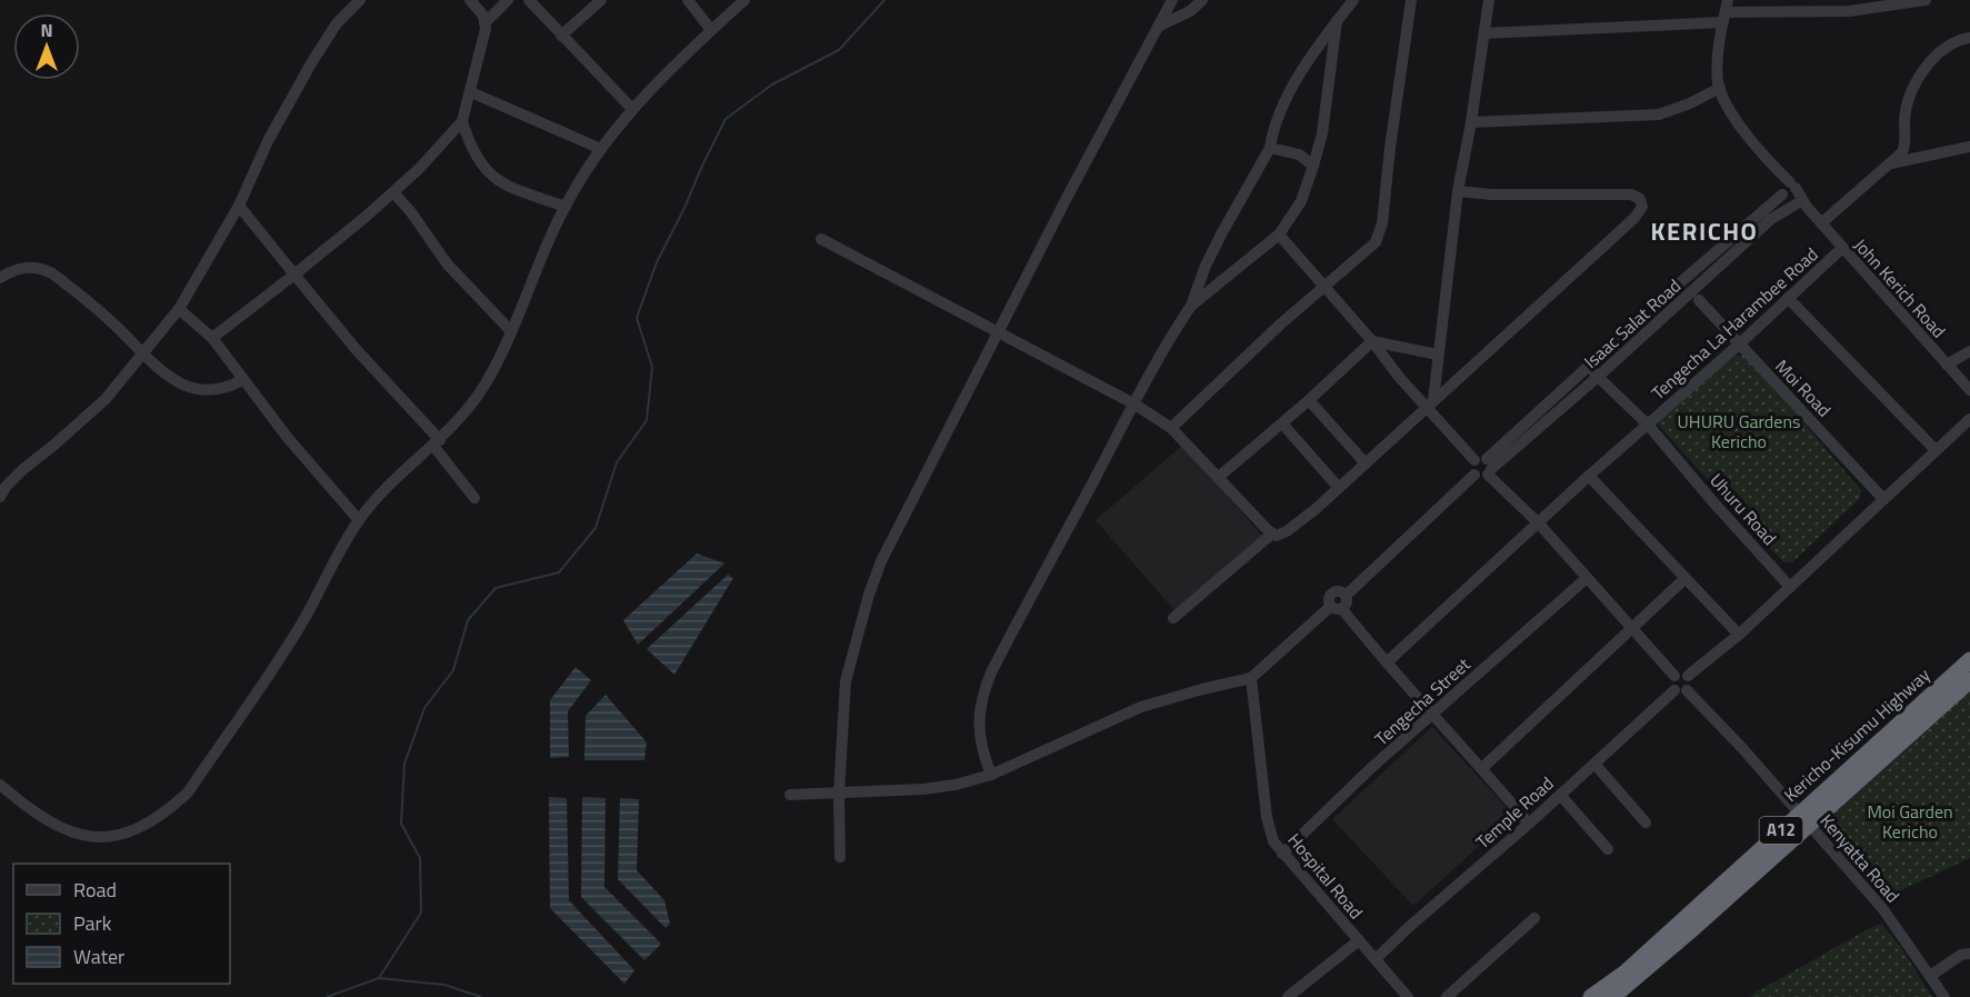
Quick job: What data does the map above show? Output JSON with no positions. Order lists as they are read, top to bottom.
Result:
{
  "streets": {
    "highway": ["Kericho-Kisumu Highway", "A12"],
    "street": [
      "John Kerich Road",
      "Isaac Salat Road",
      "Tengecha La Harambee Road",
      "Moi Road",
      "Uhuru Road",
      "Tengecha Street",
      "Temple Road",
      "Kenyatta Road",
      "Hospital Road"
    ]
  },
  "crossings": [
    ["John Kerich Road", "Isaac Salat Road"],
    ["John Kerich Road", "Tengecha La Harambee Road"],
    ["Isaac Salat Road", "Moi Road"],
    ["Isaac Salat Road", "Uhuru Road"],
    ["Tengecha La Harambee Road", "Moi Road"],
    ["Tengecha La Harambee Road", "Uhuru Road"],
    ["Tengecha Street", "Hospital Road"],
    ["Kericho-Kisumu Highway", "Kenyatta Road"],
    ["Temple Road", "Kenyatta Road"],
    ["Temple Road", "Hospital Road"]
  ],
  "districts": ["KERICHO"],
  "parks": ["UHURU Gardens Kericho", "Moi Garden Kericho"],
  "legend": ["Road", "Park", "Water"],
  "north": "top"
}
